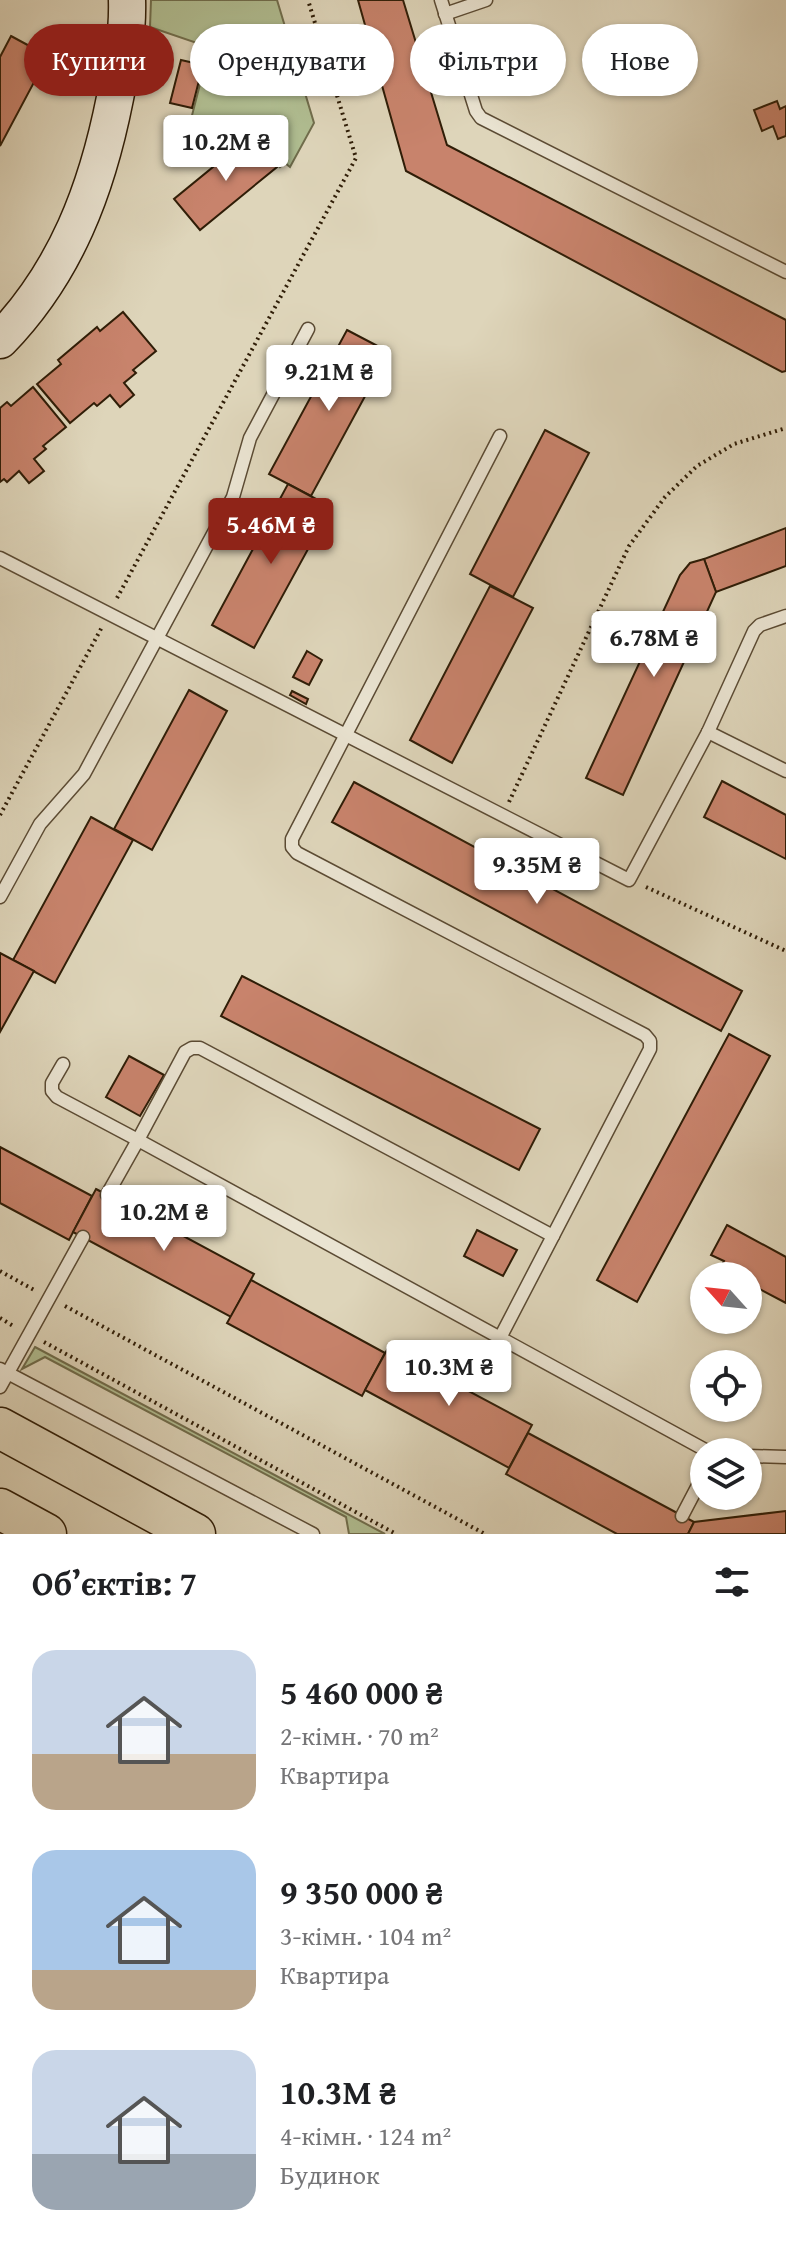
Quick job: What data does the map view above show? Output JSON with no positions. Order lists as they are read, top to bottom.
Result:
{
  "north": "top left",
  "page": {
    "chip": [
      "Купити",
      "Орендувати",
      "Фільтри",
      "Нове"
    ],
    "price": [
      "10.2M ₴",
      "9.21M ₴",
      "5.46M ₴",
      "6.78M ₴",
      "9.35M ₴",
      "10.2M ₴",
      "10.3M ₴"
    ],
    "heading": "Об’єктів: 7",
    "list": [
      {
        "name": "5 460 000 ₴",
        "note": "2-кімн. · 70 m² · Квартира"
      },
      {
        "name": "9 350 000 ₴",
        "note": "3-кімн. · 104 m² · Квартира"
      },
      {
        "name": "10.3M ₴",
        "note": "4-кімн. · 124 m² · Будинок"
      }
    ]
  }
}
